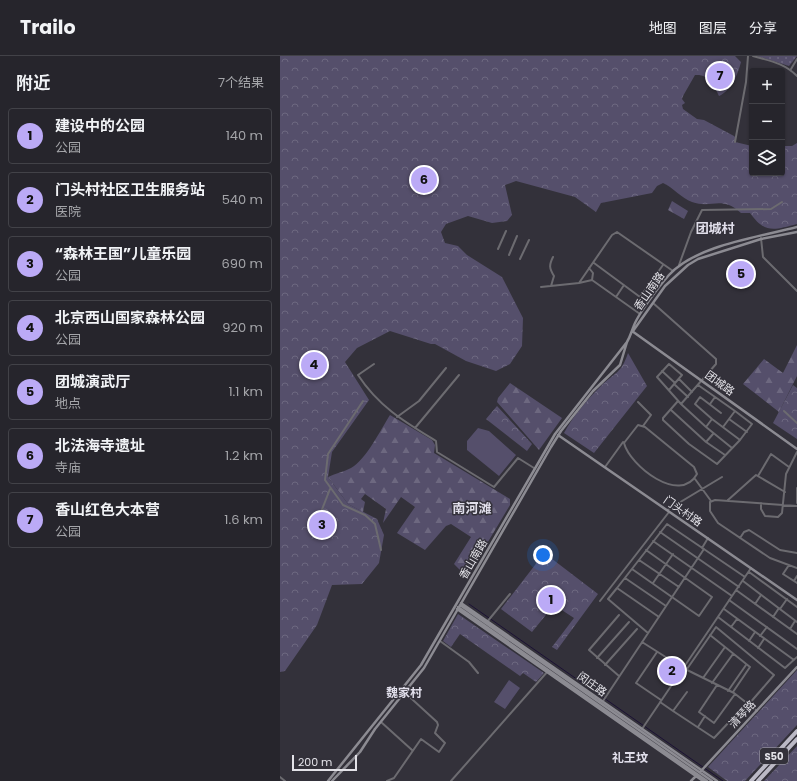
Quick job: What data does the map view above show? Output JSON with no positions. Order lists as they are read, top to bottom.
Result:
{
  "streets": {
    "highway": ["S50"],
    "street": [
      "香山南路",
      "团城路",
      "门头村路",
      "闵庄路",
      "清琴路"
    ]
  },
  "crossings": [
    ["香山南路", "团城路"],
    ["香山南路", "门头村路"],
    ["香山南路", "闵庄路"],
    ["闵庄路", "清琴路"]
  ],
  "districts": [
    "团城村",
    "南河滩",
    "魏家村",
    "礼王坟"
  ],
  "scale_bar": "200 m",
  "page": {
    "header": "Trailo",
    "nav": ["地图", "图层", "分享"],
    "heading": ["附近", "7个结果"],
    "pins": [
      "7",
      "6",
      "5",
      "4",
      "3",
      "1",
      "2"
    ],
    "map_buttons": ["+", "−"],
    "list": [
      {
        "mark": "1",
        "name": "建设中的公园",
        "note": "公园",
        "value": "140 m"
      },
      {
        "mark": "2",
        "name": "门头村社区卫生服务站",
        "note": "医院",
        "value": "540 m"
      },
      {
        "mark": "3",
        "name": "“森林王国”儿童乐园",
        "note": "公园",
        "value": "690 m"
      },
      {
        "mark": "4",
        "name": "北京西山国家森林公园",
        "note": "公园",
        "value": "920 m"
      },
      {
        "mark": "5",
        "name": "团城演武厅",
        "note": "地点",
        "value": "1.1 km"
      },
      {
        "mark": "6",
        "name": "北法海寺遗址",
        "note": "寺庙",
        "value": "1.2 km"
      },
      {
        "mark": "7",
        "name": "香山红色大本营",
        "note": "公园",
        "value": "1.6 km"
      }
    ],
    "scale": "200 m"
  }
}
